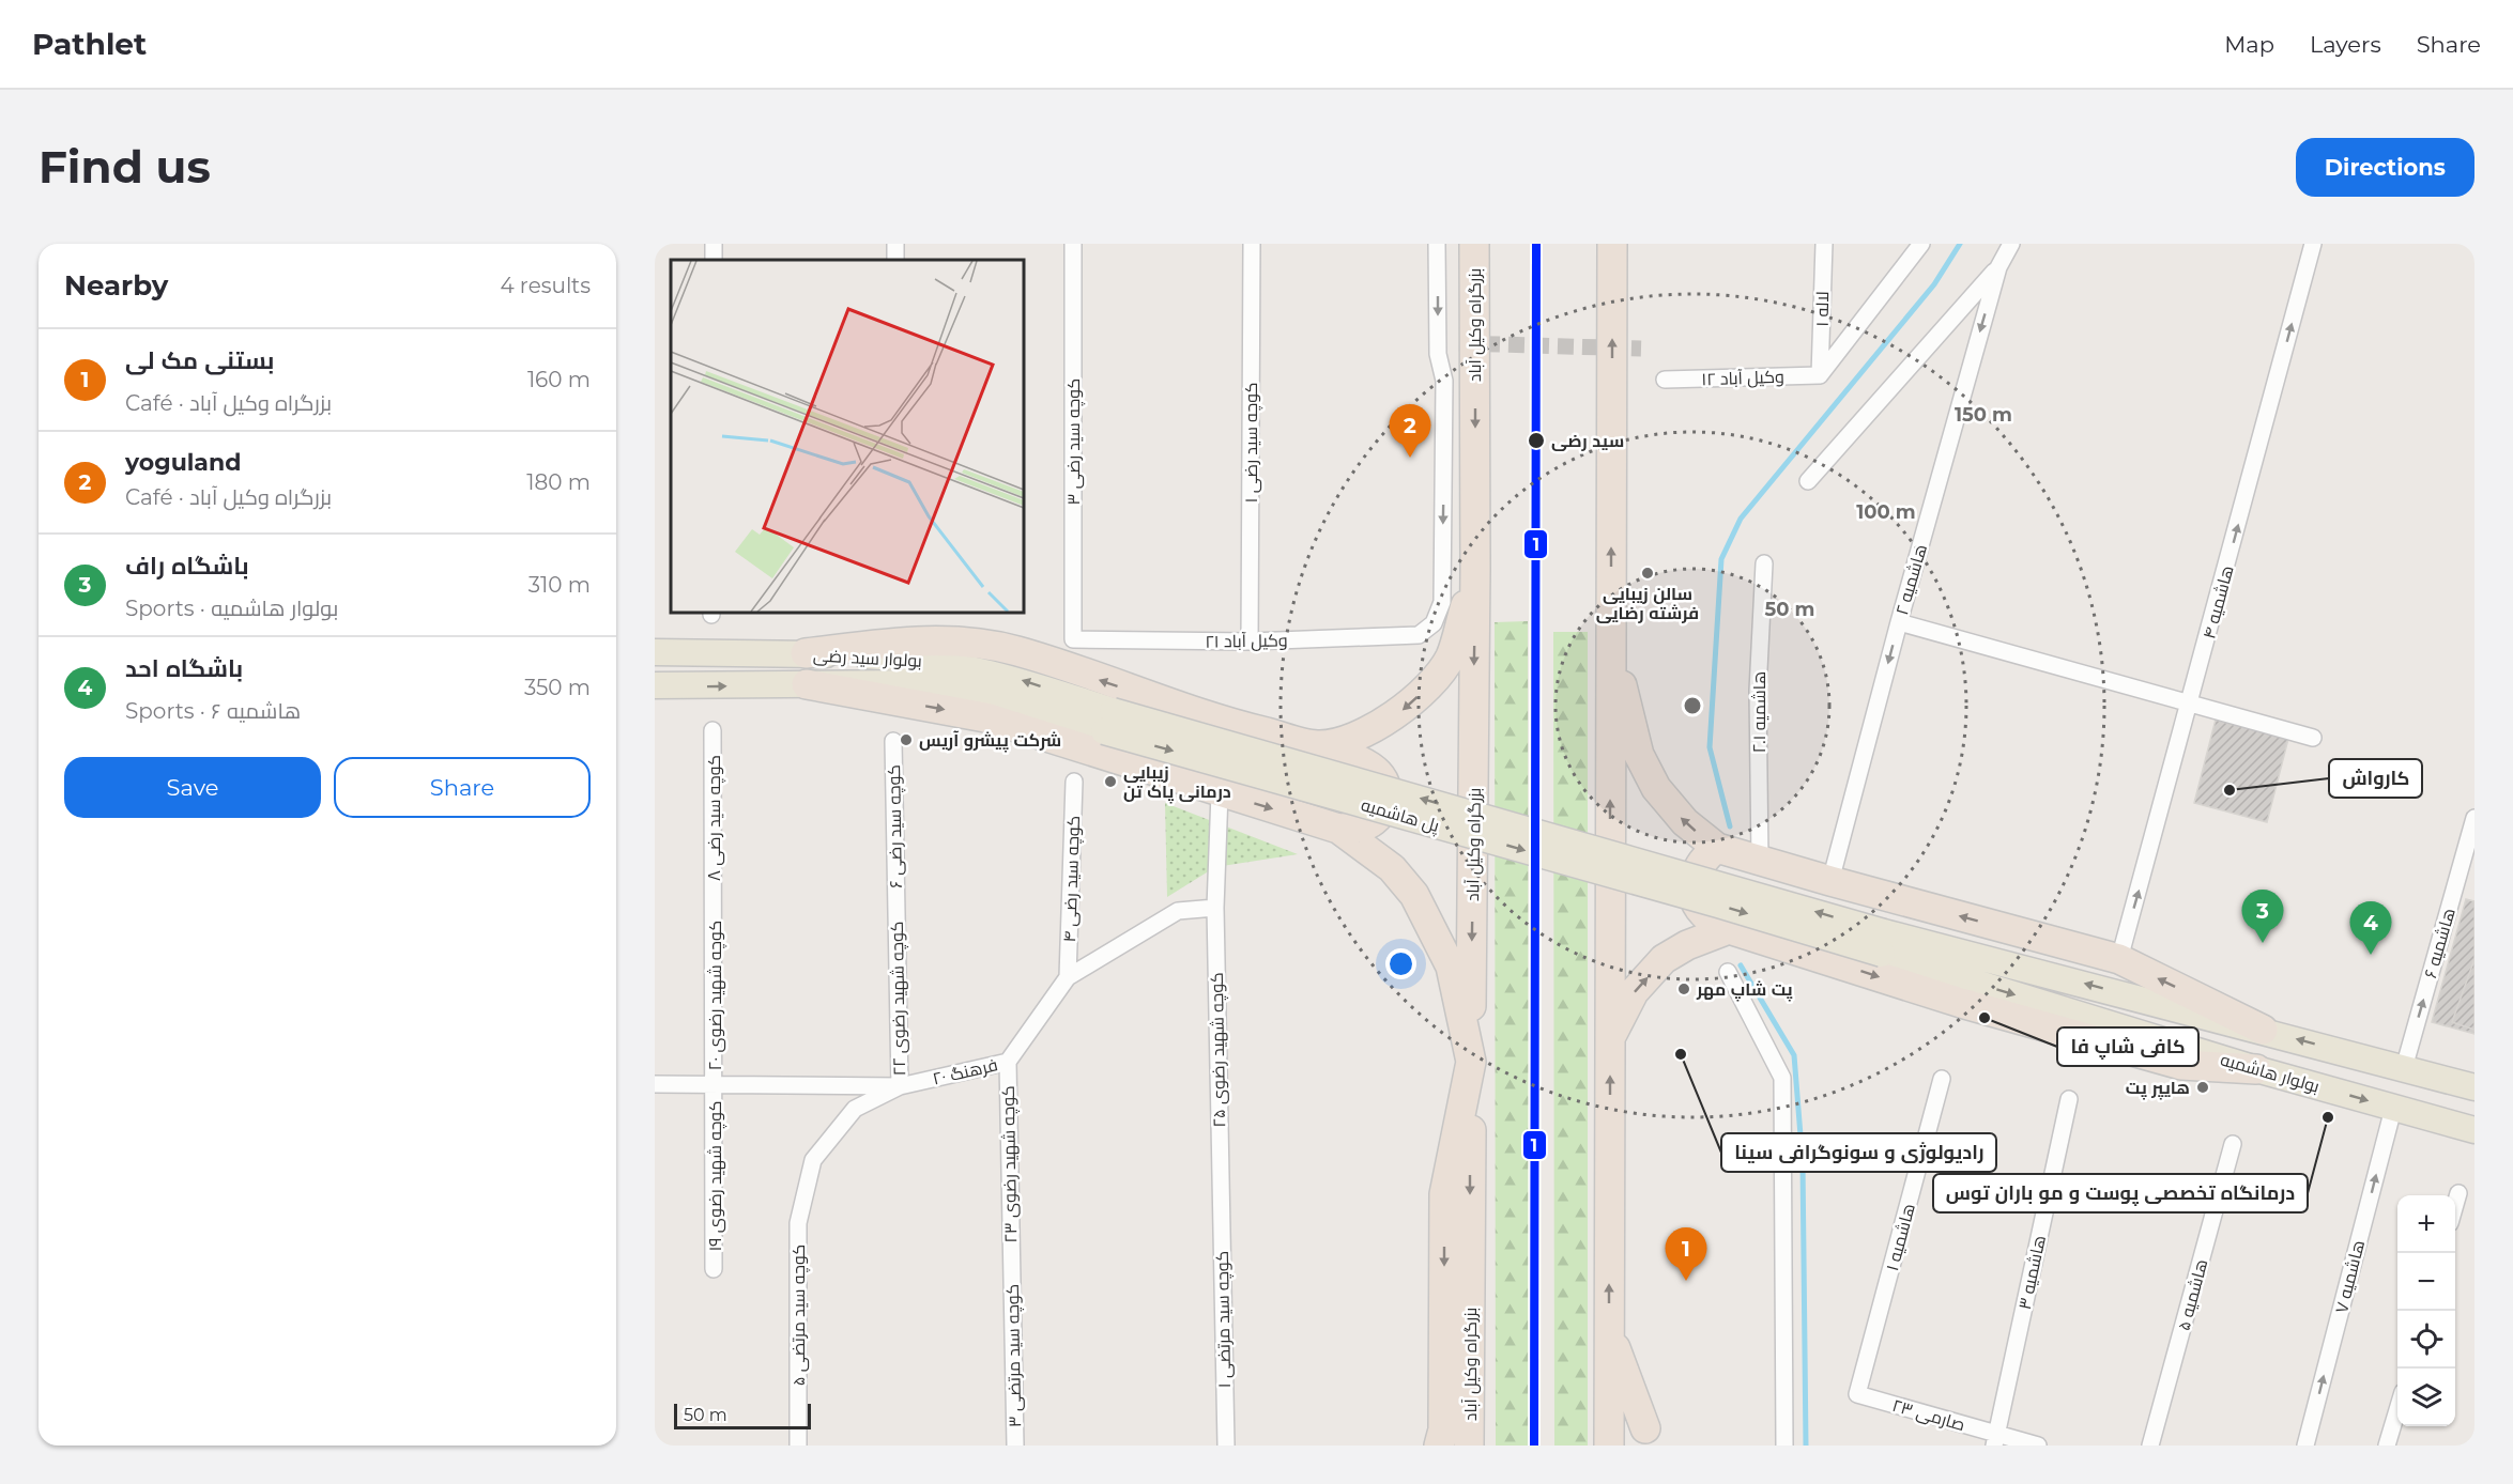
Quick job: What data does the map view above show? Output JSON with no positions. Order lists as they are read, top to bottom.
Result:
{
  "streets": {
    "highway": ["بزرگراه وکیل آباد"],
    "main road": ["بولوار سید رضی", "پل هاشمیه", "بولوار هاشمیه"],
    "street": [
      "لاله ۱",
      "۱۲ وکیل آباد",
      "کوچه سید رضی ۳",
      "کوچه سید رضی ۱",
      "هاشمیه ۲",
      "هاشمیه ۴",
      "۲۱ وکیل آباد",
      "هاشمیه ۲.۱",
      "کوچه سید رضی ۸",
      "کوچه سید رضی ۶",
      "کوچه سید رضی ۴",
      "هاشمیه ۶",
      "کوچه شهید رضوی ۲۰",
      "کوچه شهید رضوی ۲۲",
      "کوچه شهید رضوی ۲۵",
      "فرهنگ ۲۰",
      "کوچه شهید رضوی ۲۳",
      "کوچه شهید رضوی ۱۹",
      "هاشمیه ۱",
      "هاشمیه ۳",
      "هاشمیه ۷",
      "هاشمیه ۵",
      "کوچه سید مرتضی ۵",
      "کوچه سید مرتضی ۱",
      "کوچه سید مرتضی ۳",
      "صارمی ۲۳"
    ]
  },
  "crossings": [
    ["لاله ۱", "۱۲ وکیل آباد"],
    ["کوچه سید رضی ۳", "۲۱ وکیل آباد"],
    ["کوچه سید رضی ۱", "۲۱ وکیل آباد"],
    ["بولوار سید رضی", "پل هاشمیه"],
    ["پل هاشمیه", "بولوار هاشمیه"],
    ["کوچه سید رضی ۸", "کوچه شهید رضوی ۲۰"],
    ["کوچه سید رضی ۶", "کوچه شهید رضوی ۲۲"],
    ["کوچه سید رضی ۴", "فرهنگ ۲۰"],
    ["کوچه شهید رضوی ۲۰", "فرهنگ ۲۰"],
    ["کوچه شهید رضوی ۲۰", "کوچه شهید رضوی ۱۹"],
    ["کوچه شهید رضوی ۲۲", "فرهنگ ۲۰"],
    ["کوچه شهید رضوی ۲۲", "کوچه سید مرتضی ۵"],
    ["کوچه شهید رضوی ۲۵", "فرهنگ ۲۰"],
    ["کوچه شهید رضوی ۲۵", "کوچه سید مرتضی ۱"],
    ["فرهنگ ۲۰", "کوچه شهید رضوی ۲۳"],
    ["فرهنگ ۲۰", "کوچه شهید رضوی ۱۹"],
    ["فرهنگ ۲۰", "کوچه سید مرتضی ۵"],
    ["بولوار هاشمیه", "هاشمیه ۷"],
    ["کوچه شهید رضوی ۲۳", "کوچه سید مرتضی ۳"],
    ["هاشمیه ۱", "صارمی ۲۳"],
    ["هاشمیه ۳", "صارمی ۲۳"]
  ],
  "one_way": [
    "هاشمیه ۲",
    "هاشمیه ۴",
    "هاشمیه ۶",
    "هاشمیه ۷"
  ],
  "places": [
    "سید رضی",
    "سالن زیبایی فرشته رضایی",
    "شرکت پیشرو آریس",
    "زیبایی درمانی پاک تن",
    "کارواش",
    "پت شاپ مهر",
    "کافی شاپ فا",
    "رادیولوژی و سونوگرافی سینا",
    "هایپر پت",
    "درمانگاه تخصصی پوست و مو باران توس"
  ],
  "lines": ["transit line 1"],
  "scale_bar": "50 m",
  "page": {
    "header": "Pathlet",
    "nav": ["Map", "Layers", "Share"],
    "buttons": [
      "Directions",
      ["Save", "Share"]
    ],
    "title": "Find us",
    "heading": ["Nearby", "4 results"],
    "list": [
      {
        "mark": "1",
        "name": "بستنی مک لی",
        "note": "Café · بزرگراه وکیل آباد",
        "value": "160 m"
      },
      {
        "mark": "2",
        "name": "yoguland",
        "note": "Café · بزرگراه وکیل آباد",
        "value": "180 m"
      },
      {
        "mark": "3",
        "name": "باشگاه راف",
        "note": "Sports · بولوار هاشمیه",
        "value": "310 m"
      },
      {
        "mark": "4",
        "name": "باشگاه احد",
        "note": "Sports · هاشمیه ۶",
        "value": "350 m"
      }
    ],
    "pins": [
      "2",
      "3",
      "4",
      "1"
    ],
    "map_buttons": ["+", "−"],
    "scale": "50 m"
  },
  "rings": ["150 m", "100 m", "50 m"]
}
